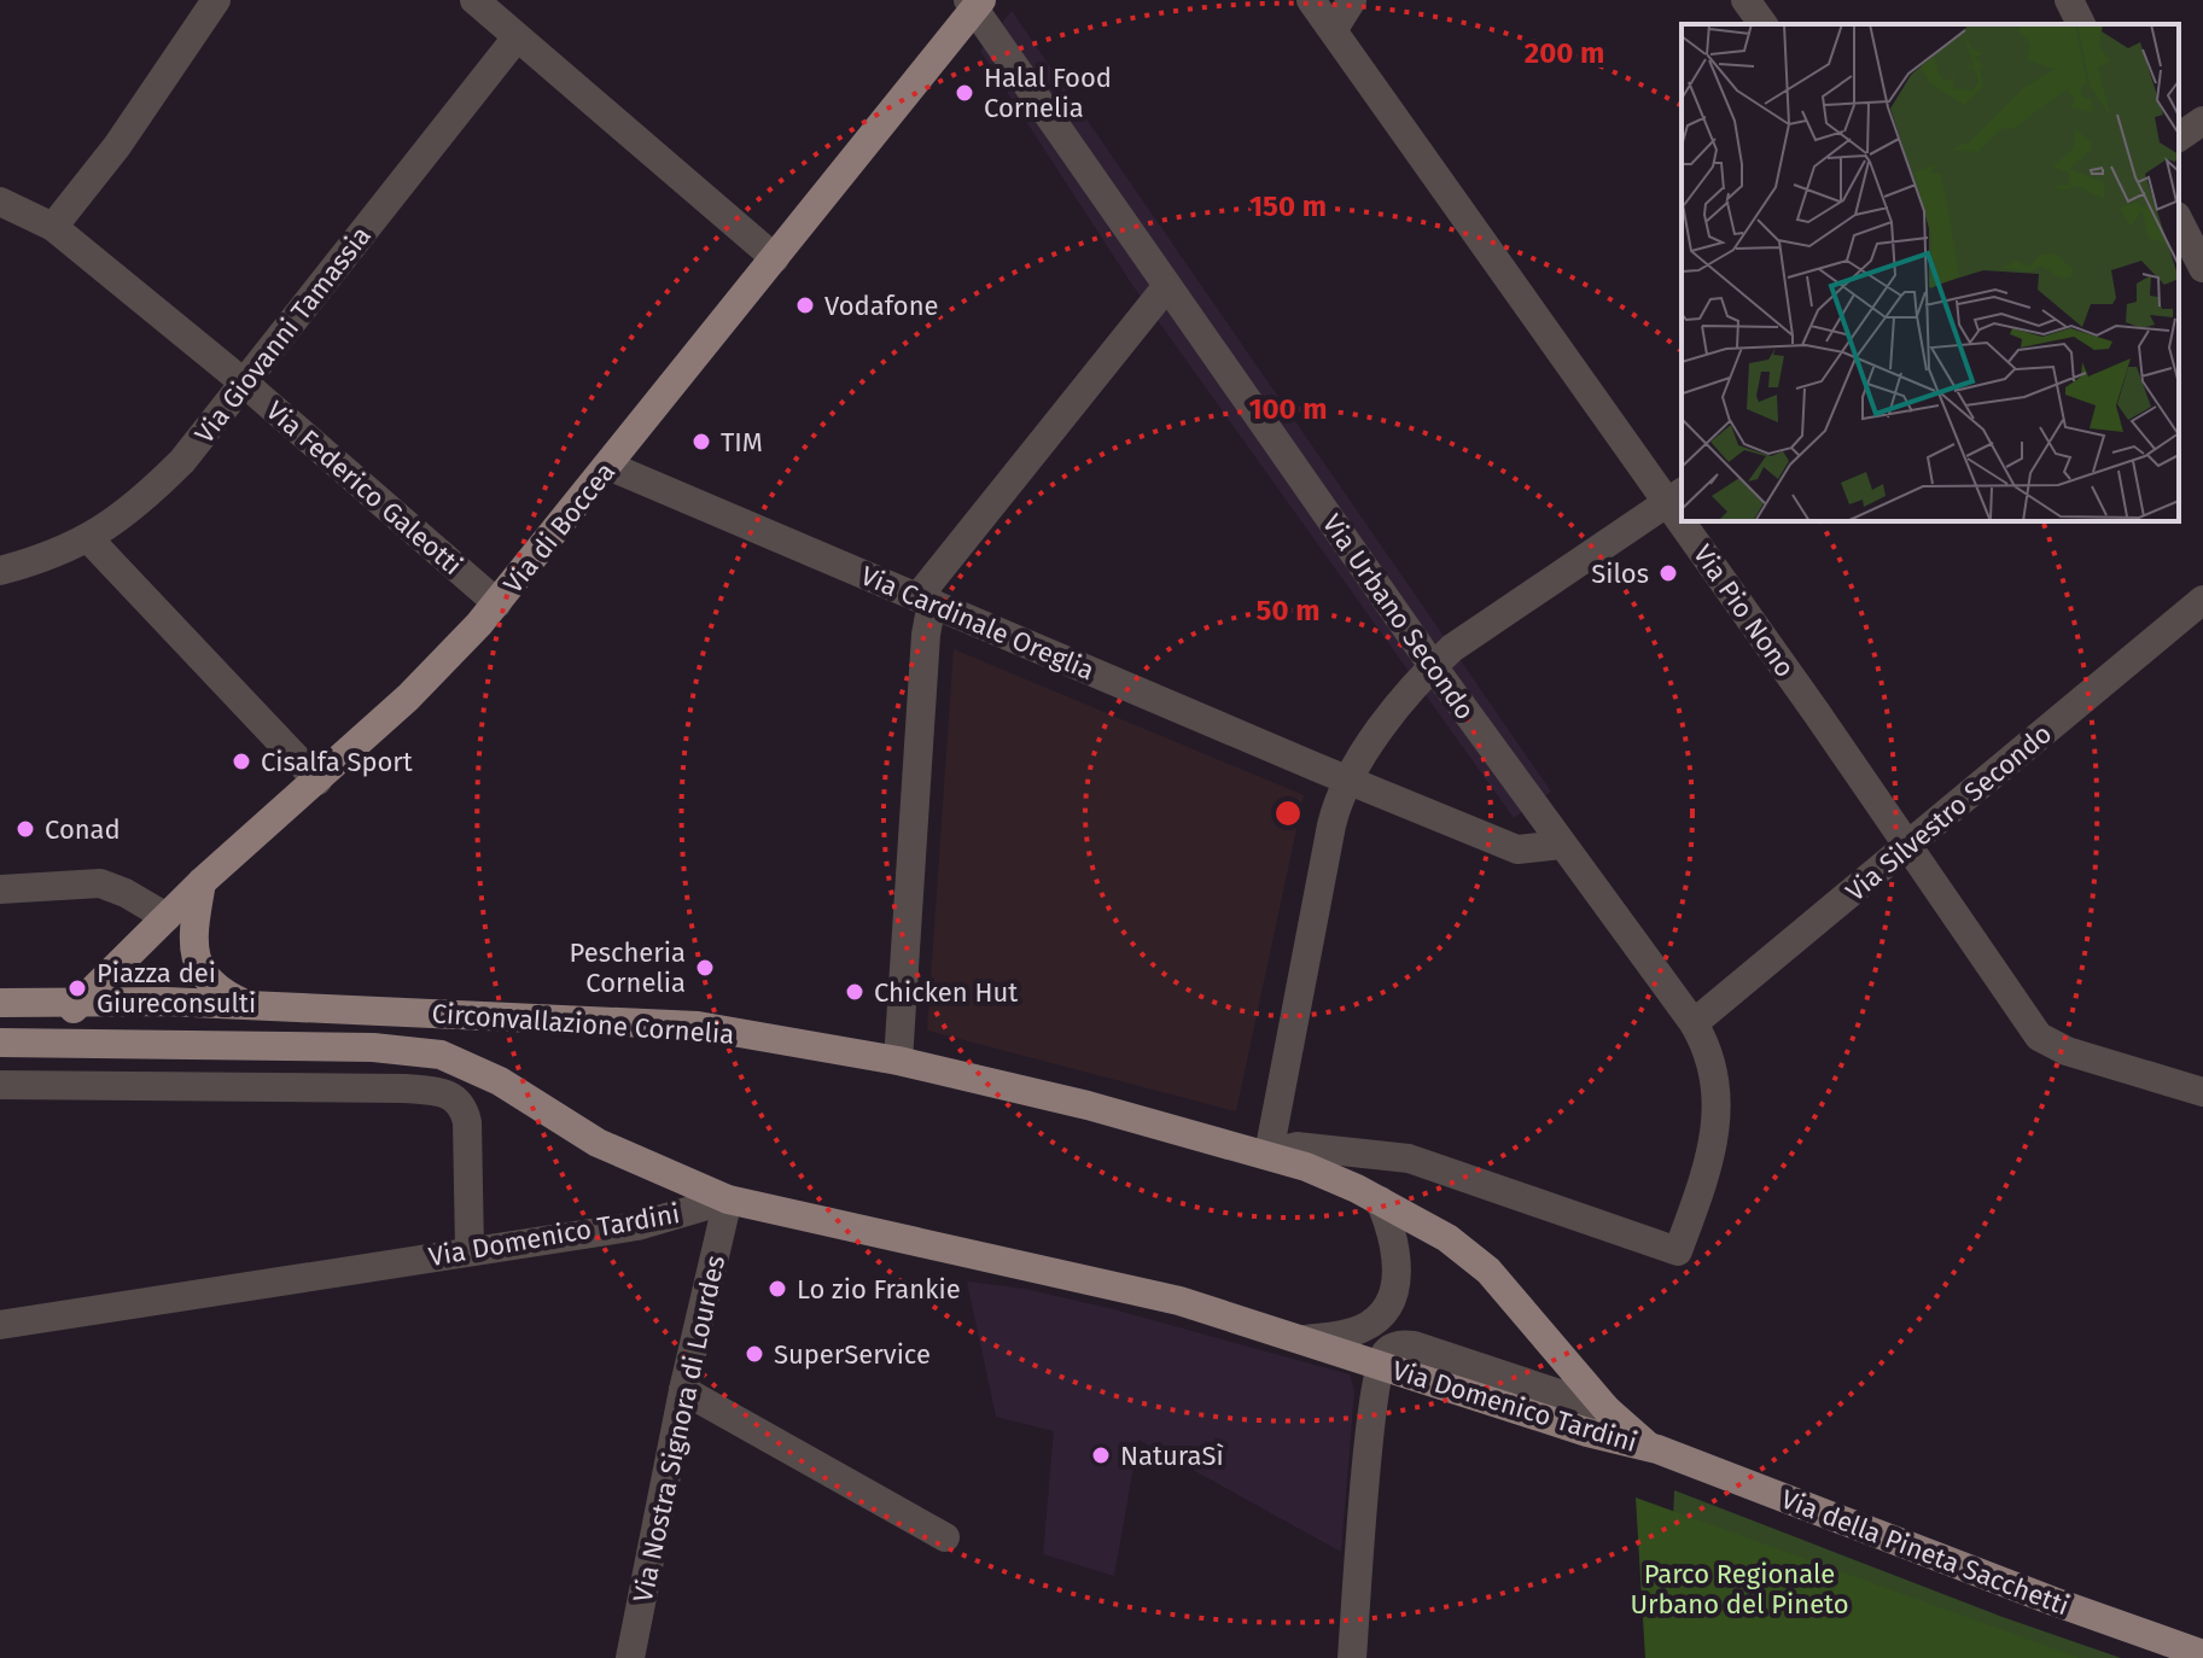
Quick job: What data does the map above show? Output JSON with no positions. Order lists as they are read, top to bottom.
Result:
{
  "streets": {
    "main road": [
      "Via di Boccea",
      "Circonvallazione Cornelia",
      "Via Domenico Tardini",
      "Via della Pineta Sacchetti"
    ],
    "street": [
      "Via Giovanni Tamassia",
      "Via Federico Galeotti",
      "Via Pio Nono",
      "Via Urbano Secondo",
      "Via Cardinale Oreglia",
      "Via Silvestro Secondo",
      "Via Nostra Signora di Lourdes"
    ]
  },
  "crossings": [
    ["Via Giovanni Tamassia", "Via Federico Galeotti"],
    ["Via Federico Galeotti", "Via di Boccea"],
    ["Via di Boccea", "Via Urbano Secondo"],
    ["Via di Boccea", "Via Cardinale Oreglia"],
    ["Via di Boccea", "Circonvallazione Cornelia"],
    ["Via Pio Nono", "Via Silvestro Secondo"],
    ["Via Urbano Secondo", "Via Cardinale Oreglia"],
    ["Via Urbano Secondo", "Via Silvestro Secondo"],
    ["Via Urbano Secondo", "Circonvallazione Cornelia"],
    ["Circonvallazione Cornelia", "Via Domenico Tardini"],
    ["Circonvallazione Cornelia", "Via Nostra Signora di Lourdes"],
    ["Circonvallazione Cornelia", "Via della Pineta Sacchetti"],
    ["Via Domenico Tardini", "Via Nostra Signora di Lourdes"],
    ["Via Domenico Tardini", "Via della Pineta Sacchetti"]
  ],
  "parks": ["Parco Regionale Urbano del Pineto"],
  "places": [
    "Halal Food Cornelia",
    "Vodafone",
    "TIM",
    "Silos",
    "Cisalfa Sport",
    "Conad",
    "Pescheria Cornelia",
    "Piazza dei Giureconsulti",
    "Chicken Hut",
    "Lo zio Frankie",
    "SuperService",
    "NaturaSì"
  ],
  "rings": [
    "200 m",
    "150 m",
    "100 m",
    "50 m"
  ]
}
